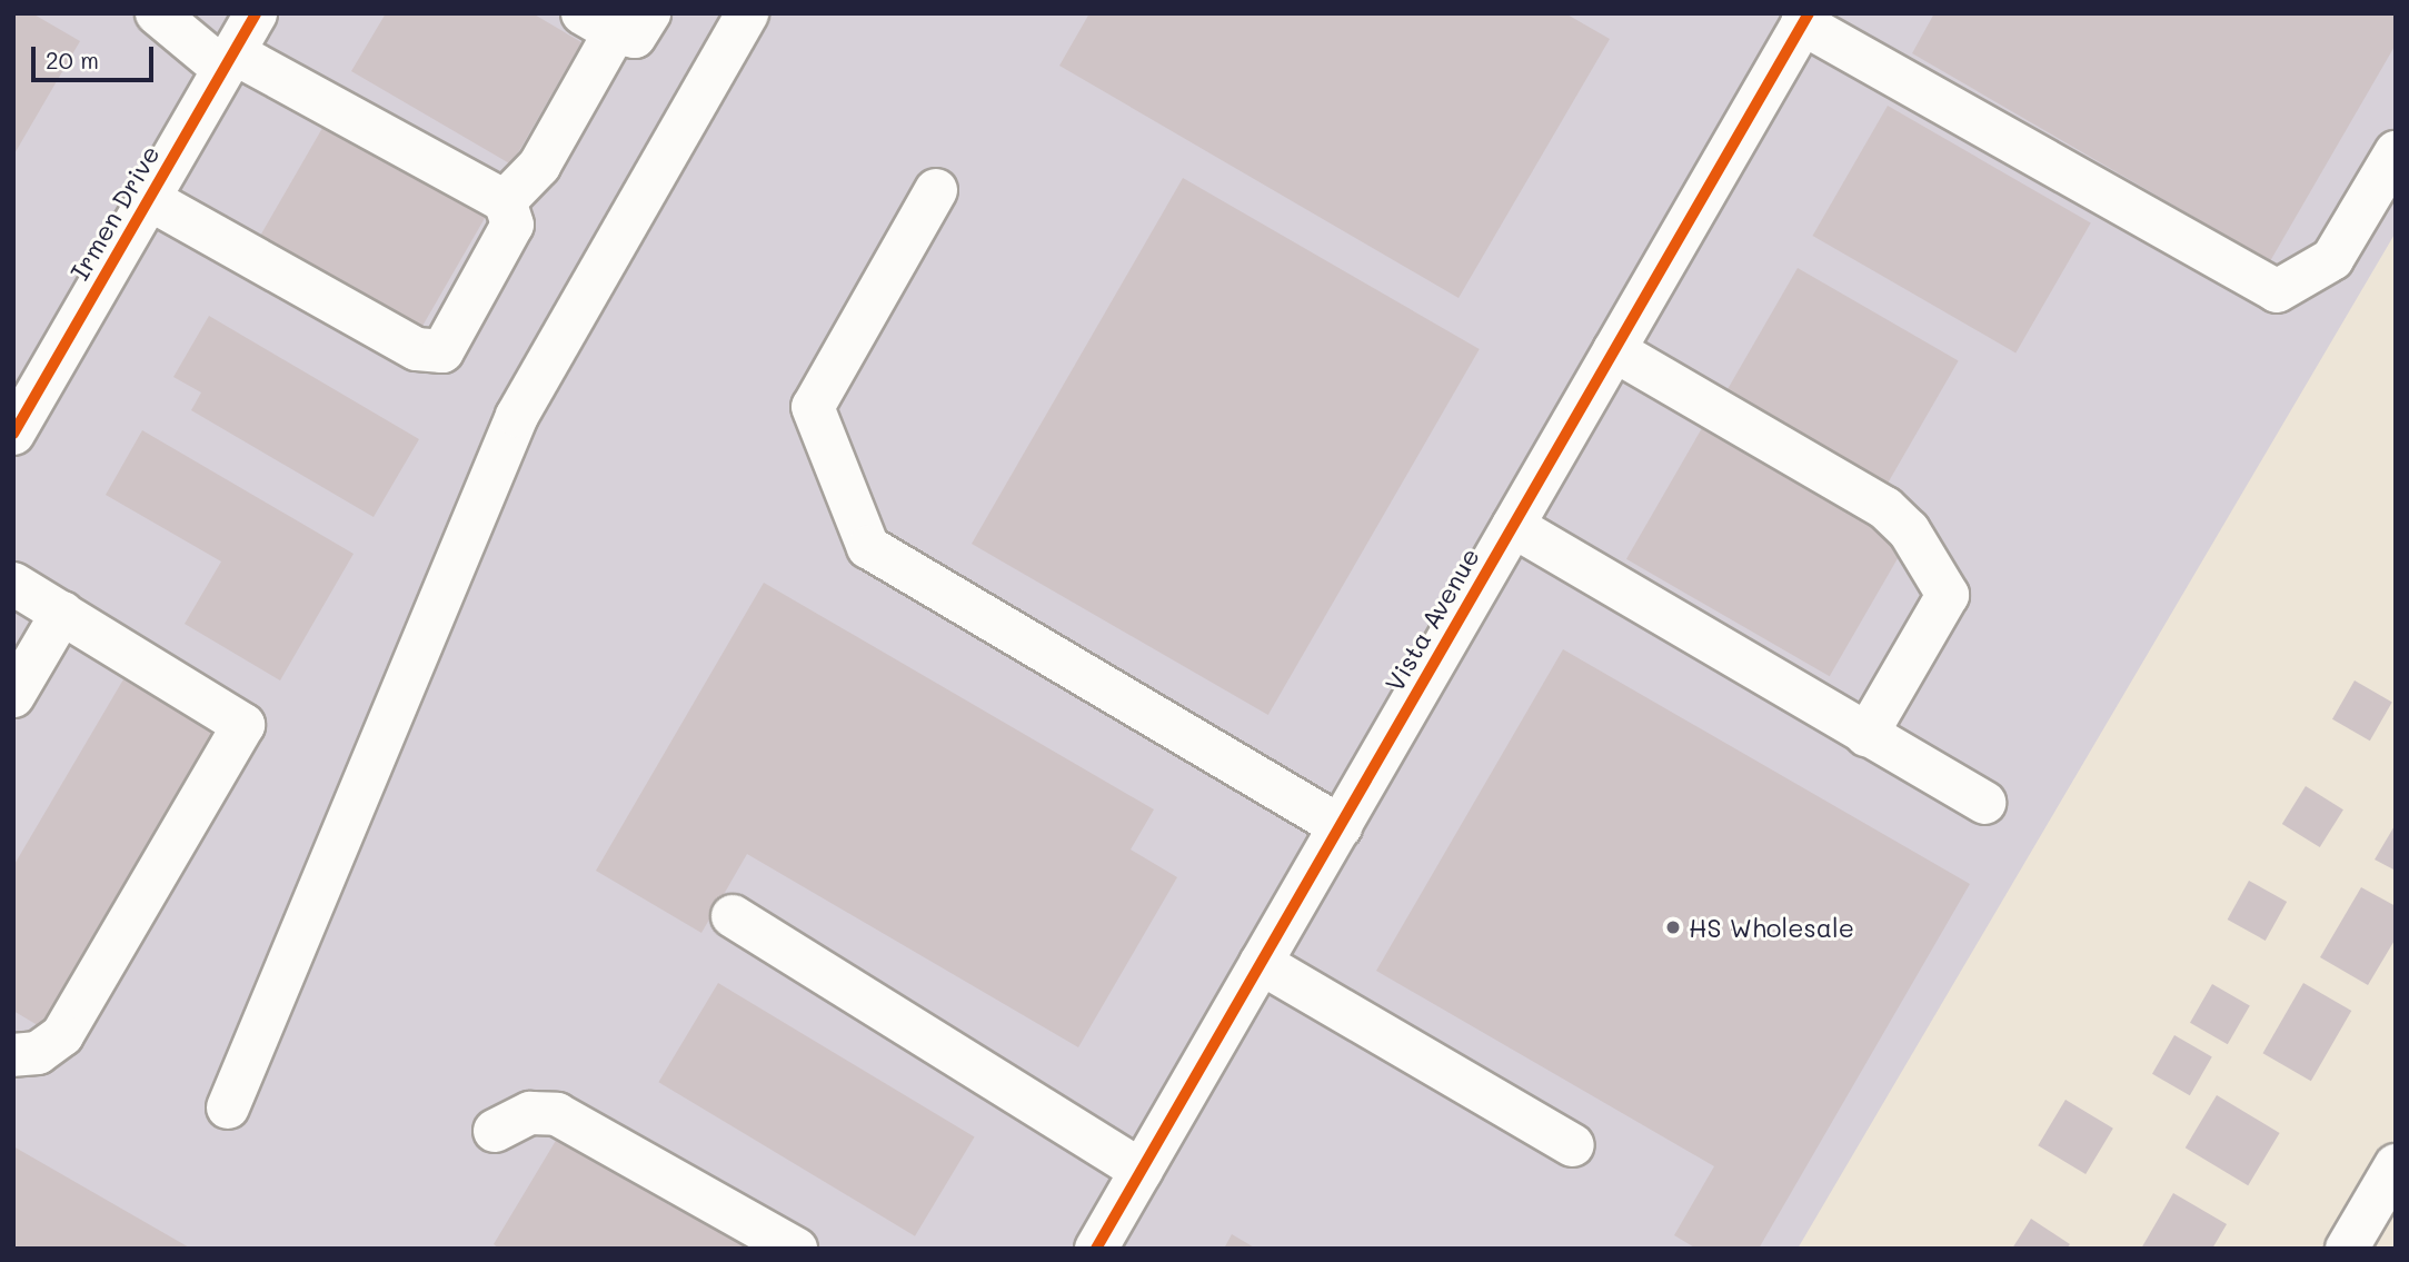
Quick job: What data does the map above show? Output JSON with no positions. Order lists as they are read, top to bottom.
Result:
{
  "streets": {
    "street": ["Irmen Drive", "Vista Avenue"]
  },
  "places": ["HS Wholesale"],
  "scale_bar": "20 m"
}
